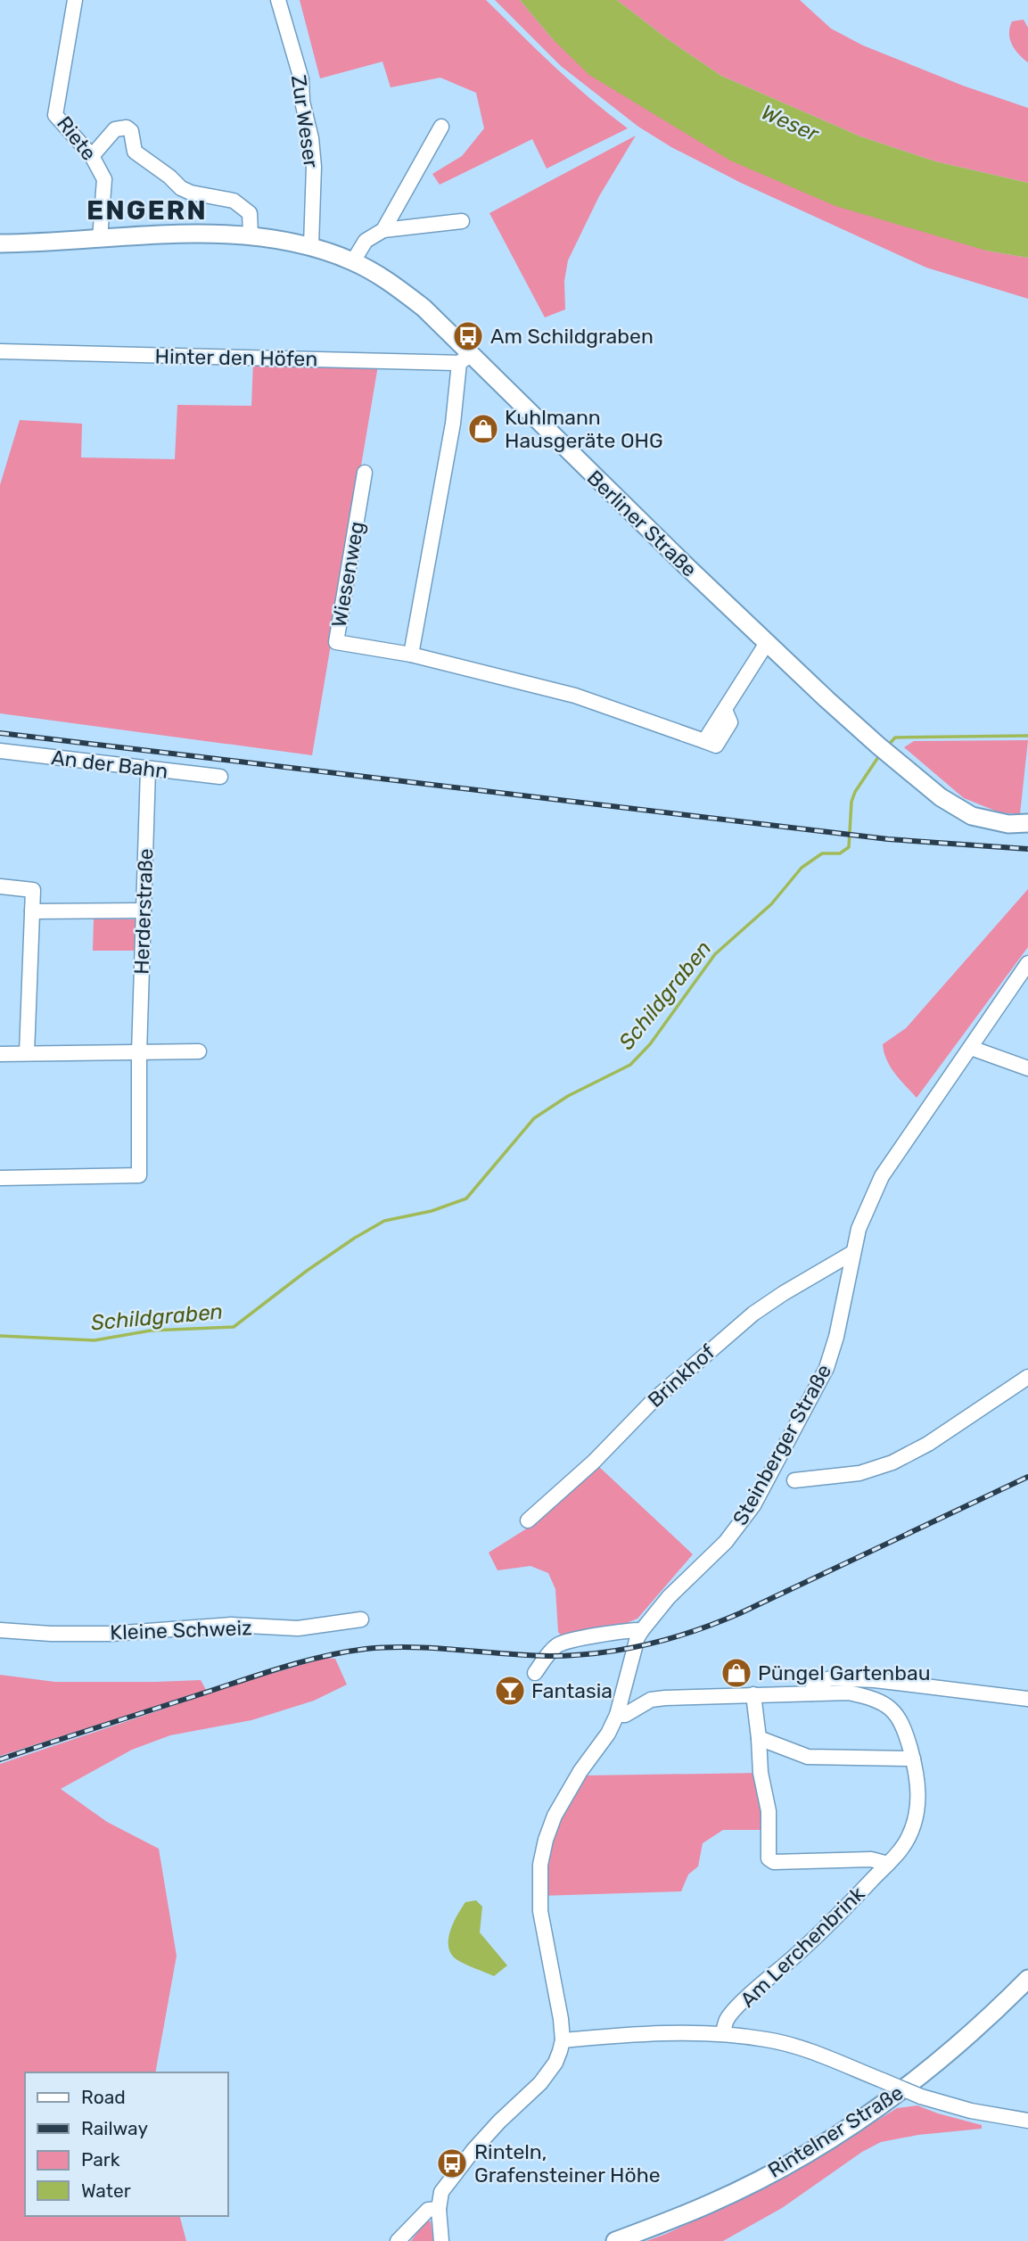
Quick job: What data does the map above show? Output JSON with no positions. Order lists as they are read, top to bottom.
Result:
{
  "streets": {
    "main road": ["Berliner Straße", "Rintelner Straße"],
    "street": [
      "Zur Weser",
      "Riete",
      "Hinter den Höfen",
      "Wiesenweg",
      "An der Bahn",
      "Herderstraße",
      "Brinkhof",
      "Steinberger Straße",
      "Kleine Schweiz",
      "Am Lerchenbrink"
    ]
  },
  "crossings": [
    ["Zur Weser", "Berliner Straße"],
    ["Riete", "Berliner Straße"],
    ["Hinter den Höfen", "Berliner Straße"],
    ["An der Bahn", "Herderstraße"],
    ["Brinkhof", "Steinberger Straße"],
    ["Steinberger Straße", "Am Lerchenbrink"]
  ],
  "districts": ["ENGERN"],
  "water": ["Weser", "Schildgraben"],
  "places": {
    "bus stop": ["Am Schildgraben", "Rinteln, Grafensteiner Höhe"],
    "shop": ["Kuhlmann Hausgeräte OHG", "Püngel Gartenbau"],
    "bar": ["Fantasia"]
  },
  "legend": [
    "Road",
    "Railway",
    "Park",
    "Water"
  ]
}
